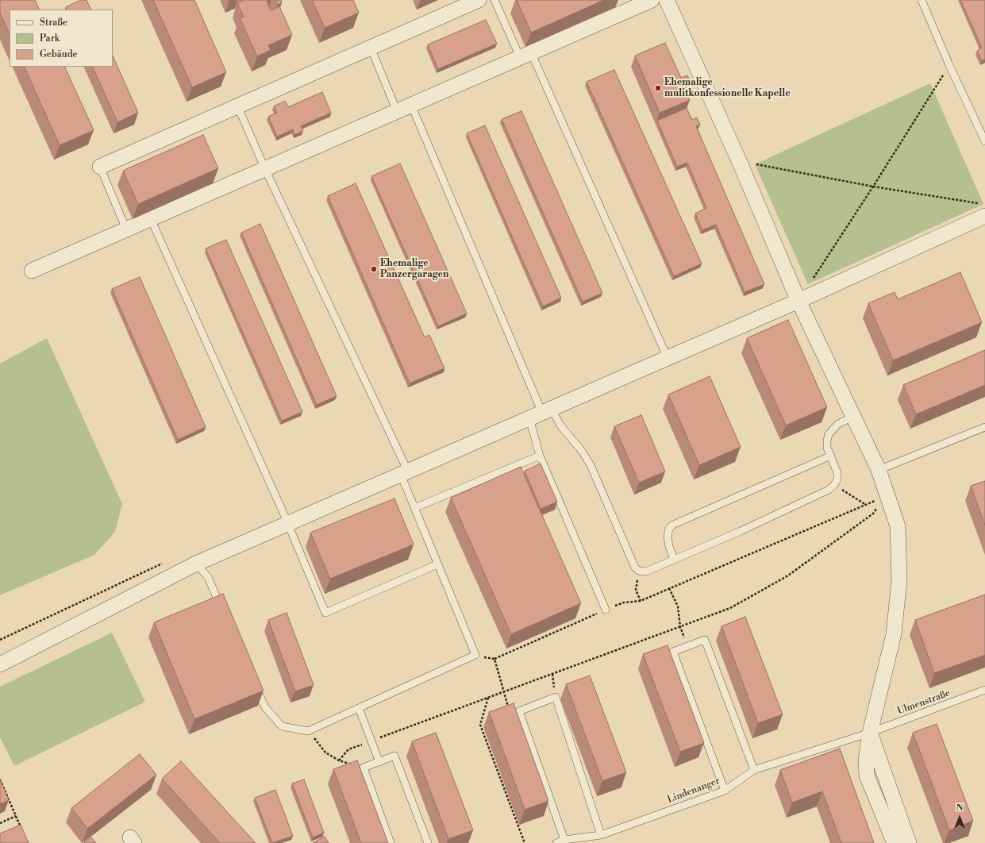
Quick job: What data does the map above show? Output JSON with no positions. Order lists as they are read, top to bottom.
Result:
{
  "streets": {
    "lane": ["Ulmenstraße", "Lindenanger"]
  },
  "crossings": [
    ["Ulmenstraße", "Lindenanger"]
  ],
  "places": ["Ehemalige mulitkonfessionelle Kapelle", "Ehemalige Panzergaragen"],
  "legend": ["Straße", "Park", "Gebäude"],
  "north": "top"
}
